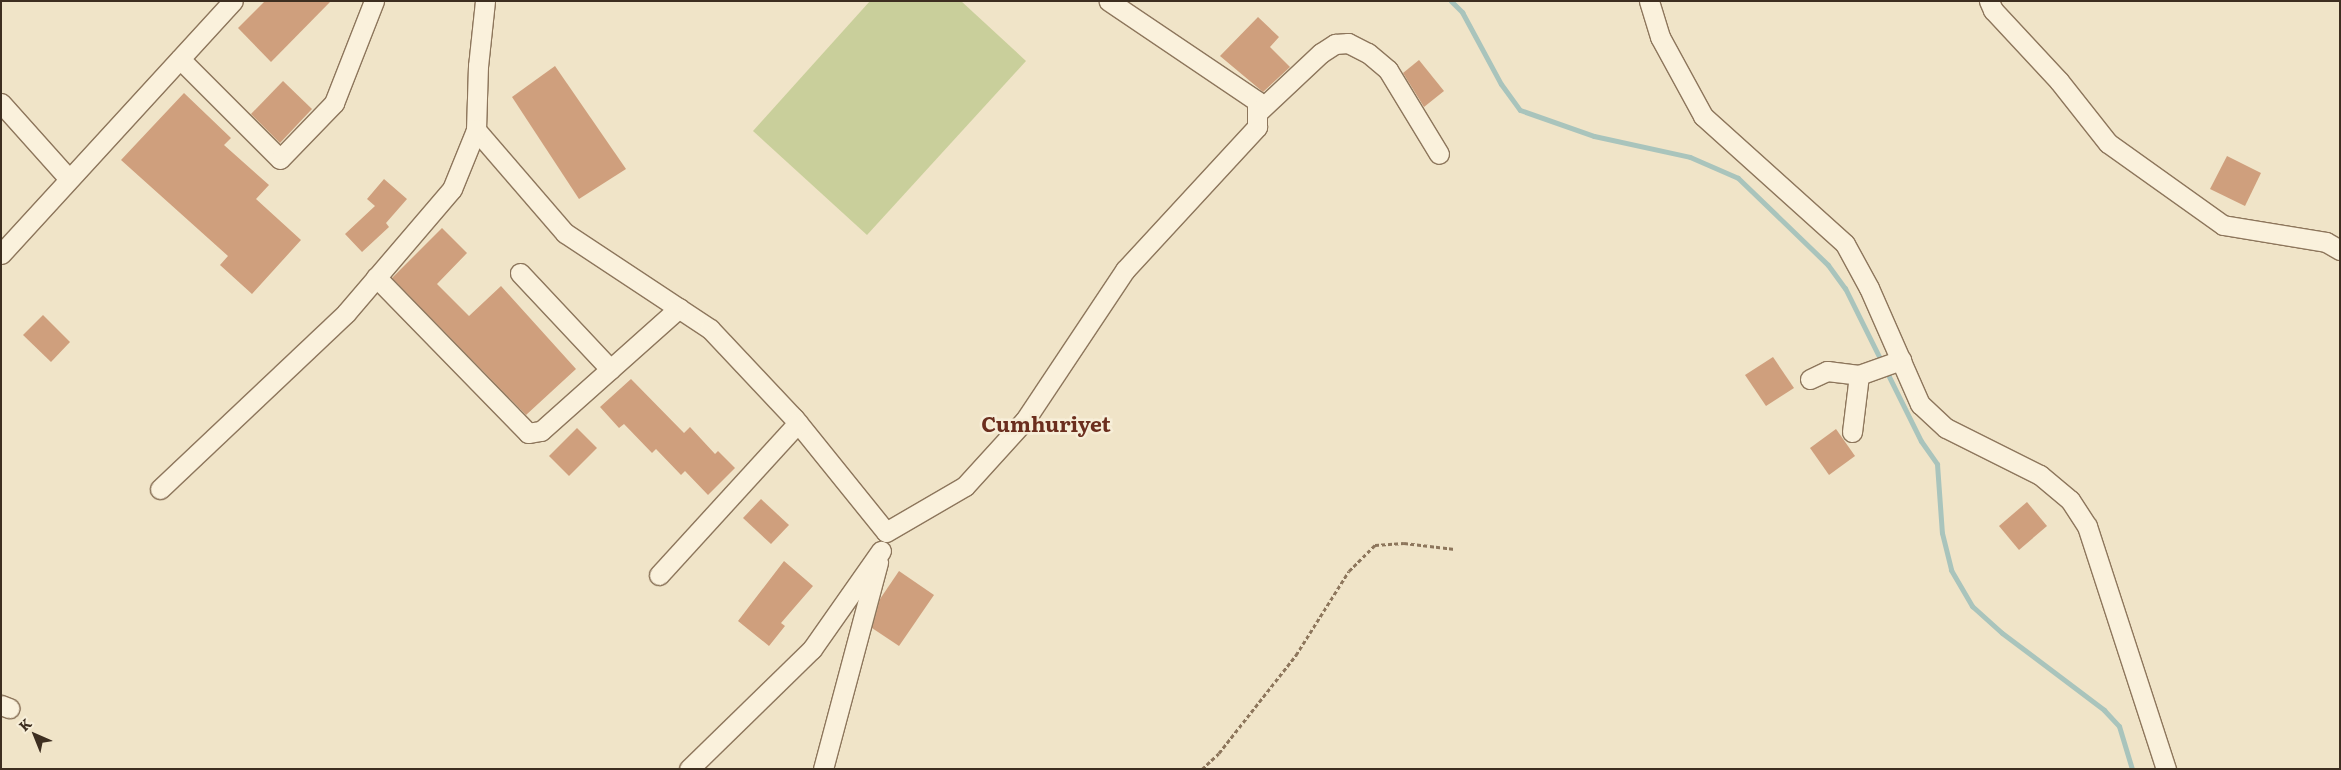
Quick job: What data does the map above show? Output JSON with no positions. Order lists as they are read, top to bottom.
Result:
{
  "districts": ["Cumhuriyet"],
  "north": "top left"
}
